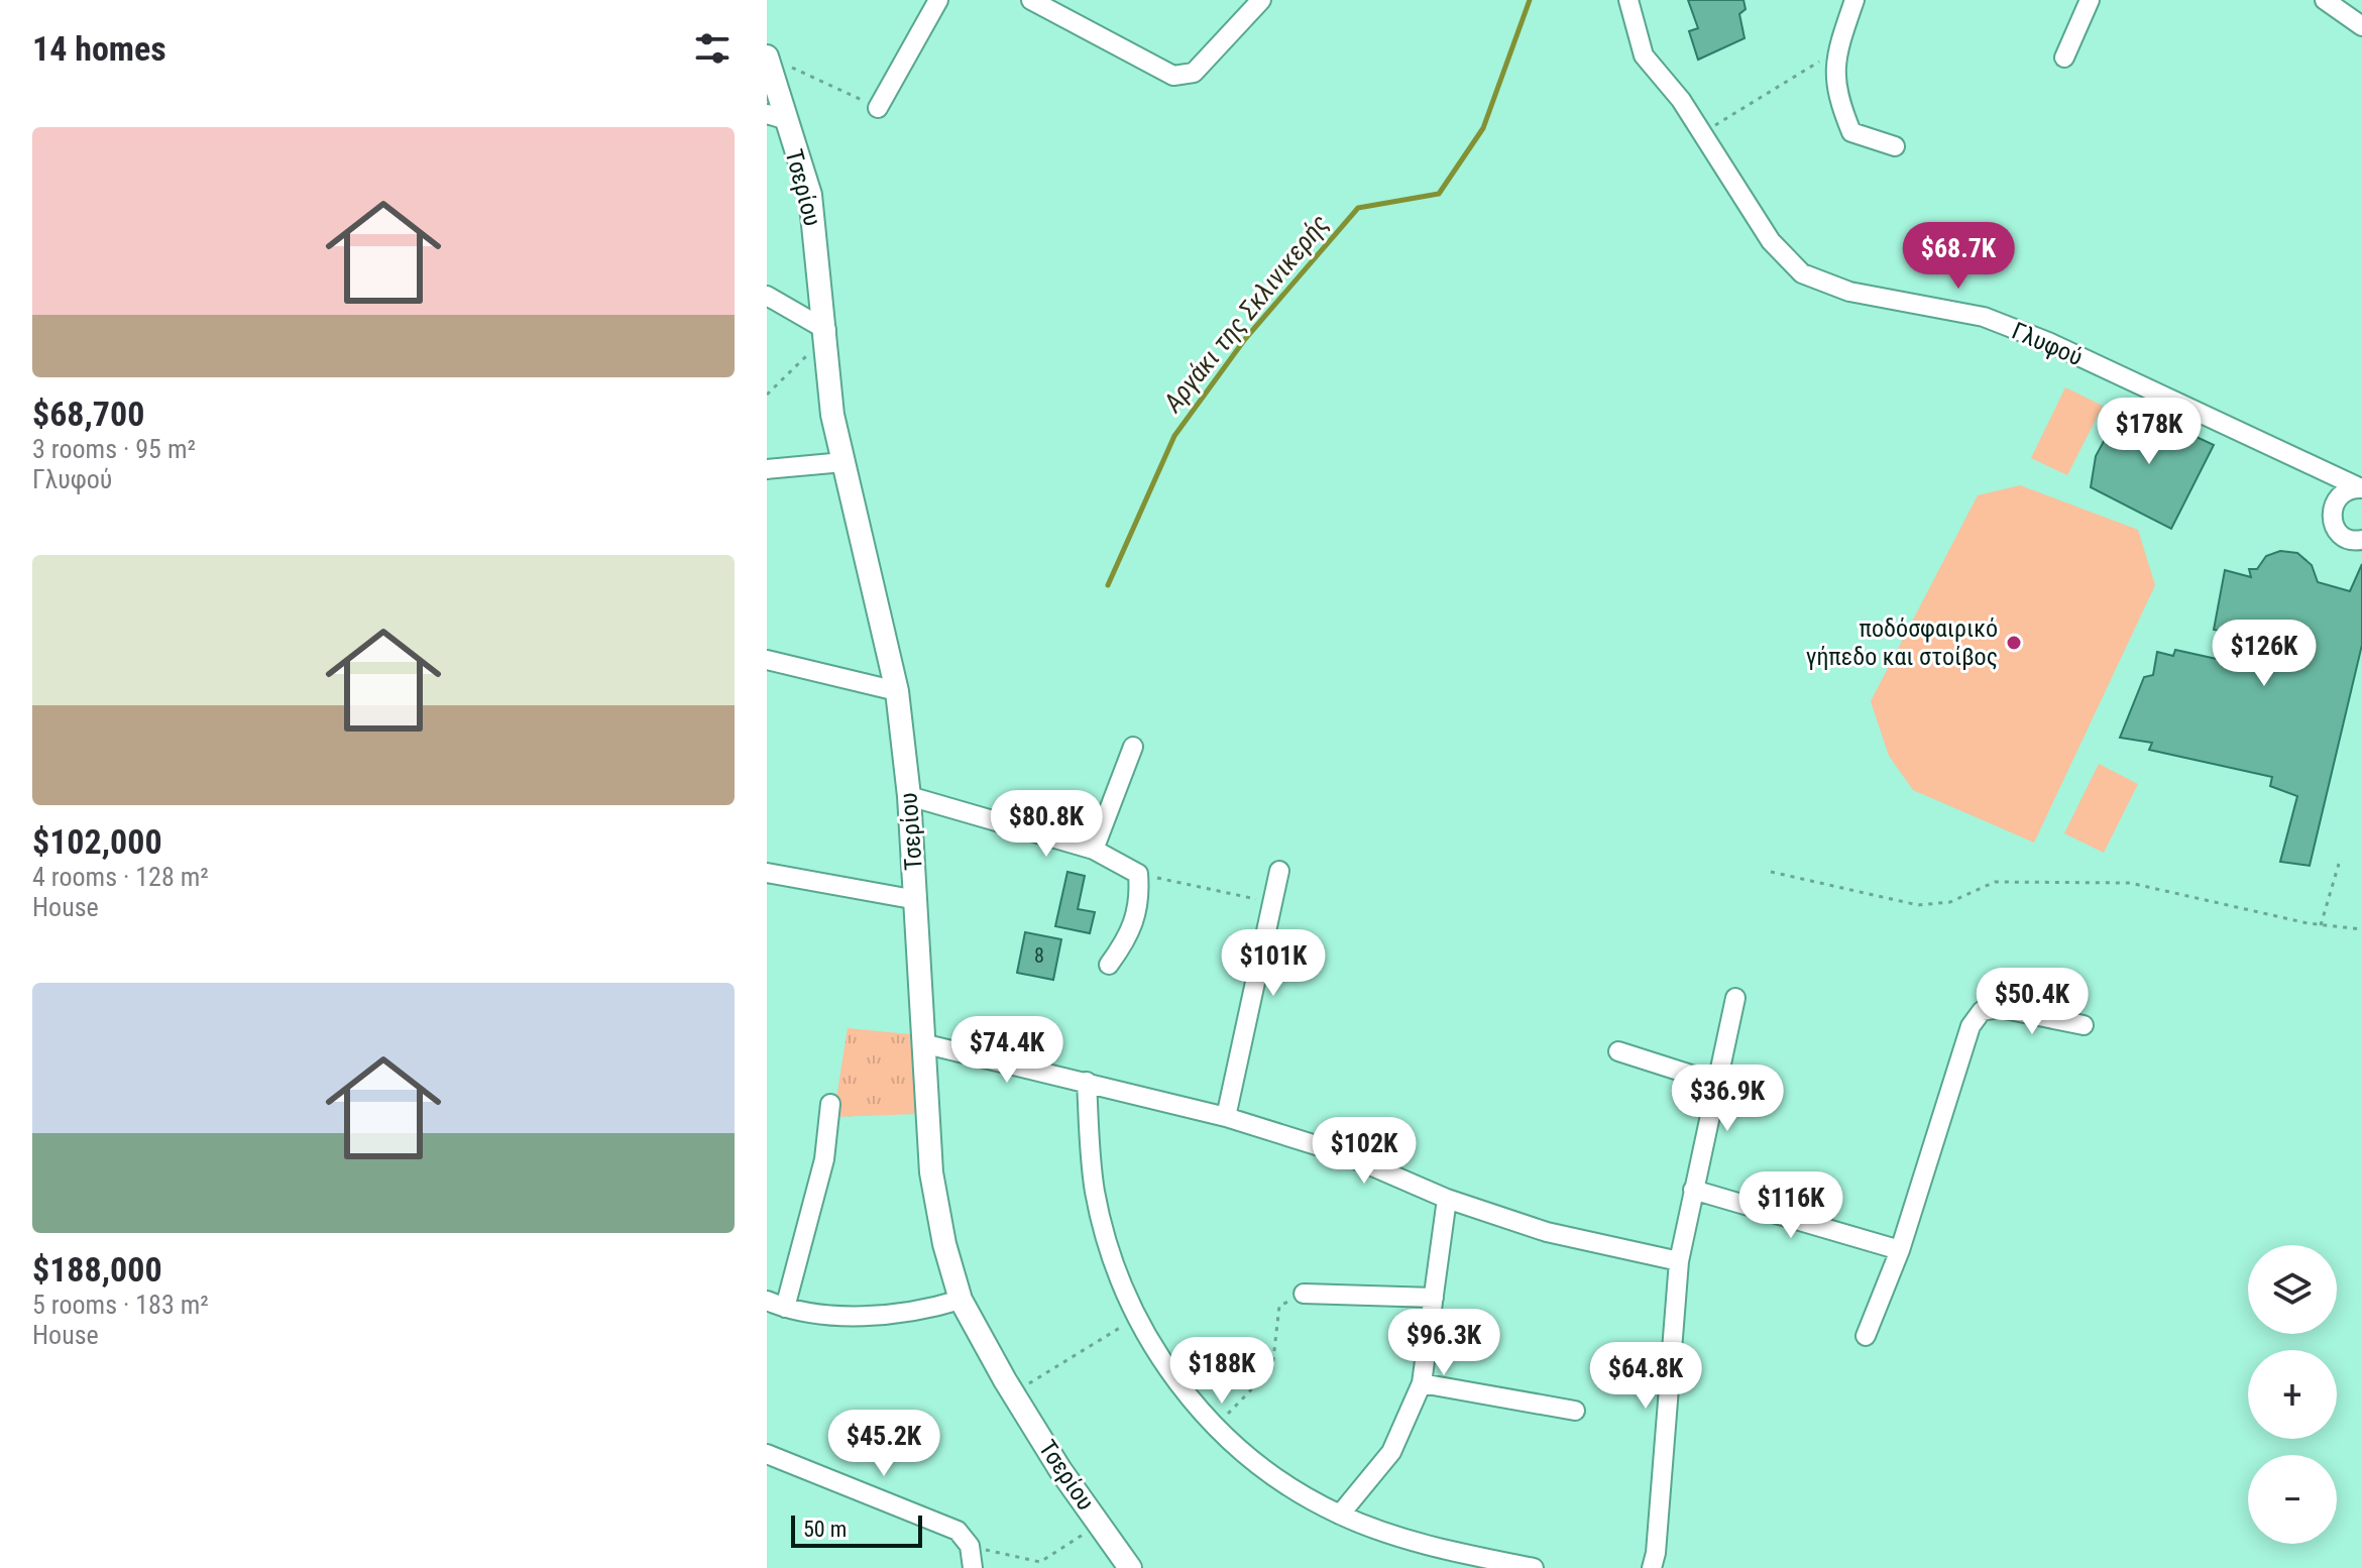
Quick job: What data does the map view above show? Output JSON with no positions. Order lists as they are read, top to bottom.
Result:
{
  "streets": {
    "main road": ["Τσερίου"],
    "street": ["Γλυφού"]
  },
  "water": ["Αργάκι της Σκλινικερής"],
  "places": ["ποδόσφαιρικό γήπεδο και στοίβος"],
  "house_numbers": ["8"],
  "scale_bar": "50 m",
  "page": {
    "heading": "14 homes",
    "list": [
      {
        "name": "$68,700",
        "note": "3 rooms · 95 m² · Γλυφού"
      },
      {
        "name": "$102,000",
        "note": "4 rooms · 128 m² · House"
      },
      {
        "name": "$188,000",
        "note": "5 rooms · 183 m² · House"
      }
    ],
    "price": [
      "$68.7K",
      "$178K",
      "$126K",
      "$80.8K",
      "$101K",
      "$50.4K",
      "$74.4K",
      "$36.9K",
      "$102K",
      "$116K",
      "$96.3K",
      "$188K",
      "$64.8K",
      "$45.2K"
    ],
    "map_buttons": ["+", "−"],
    "scale": "50 m"
  }
}
